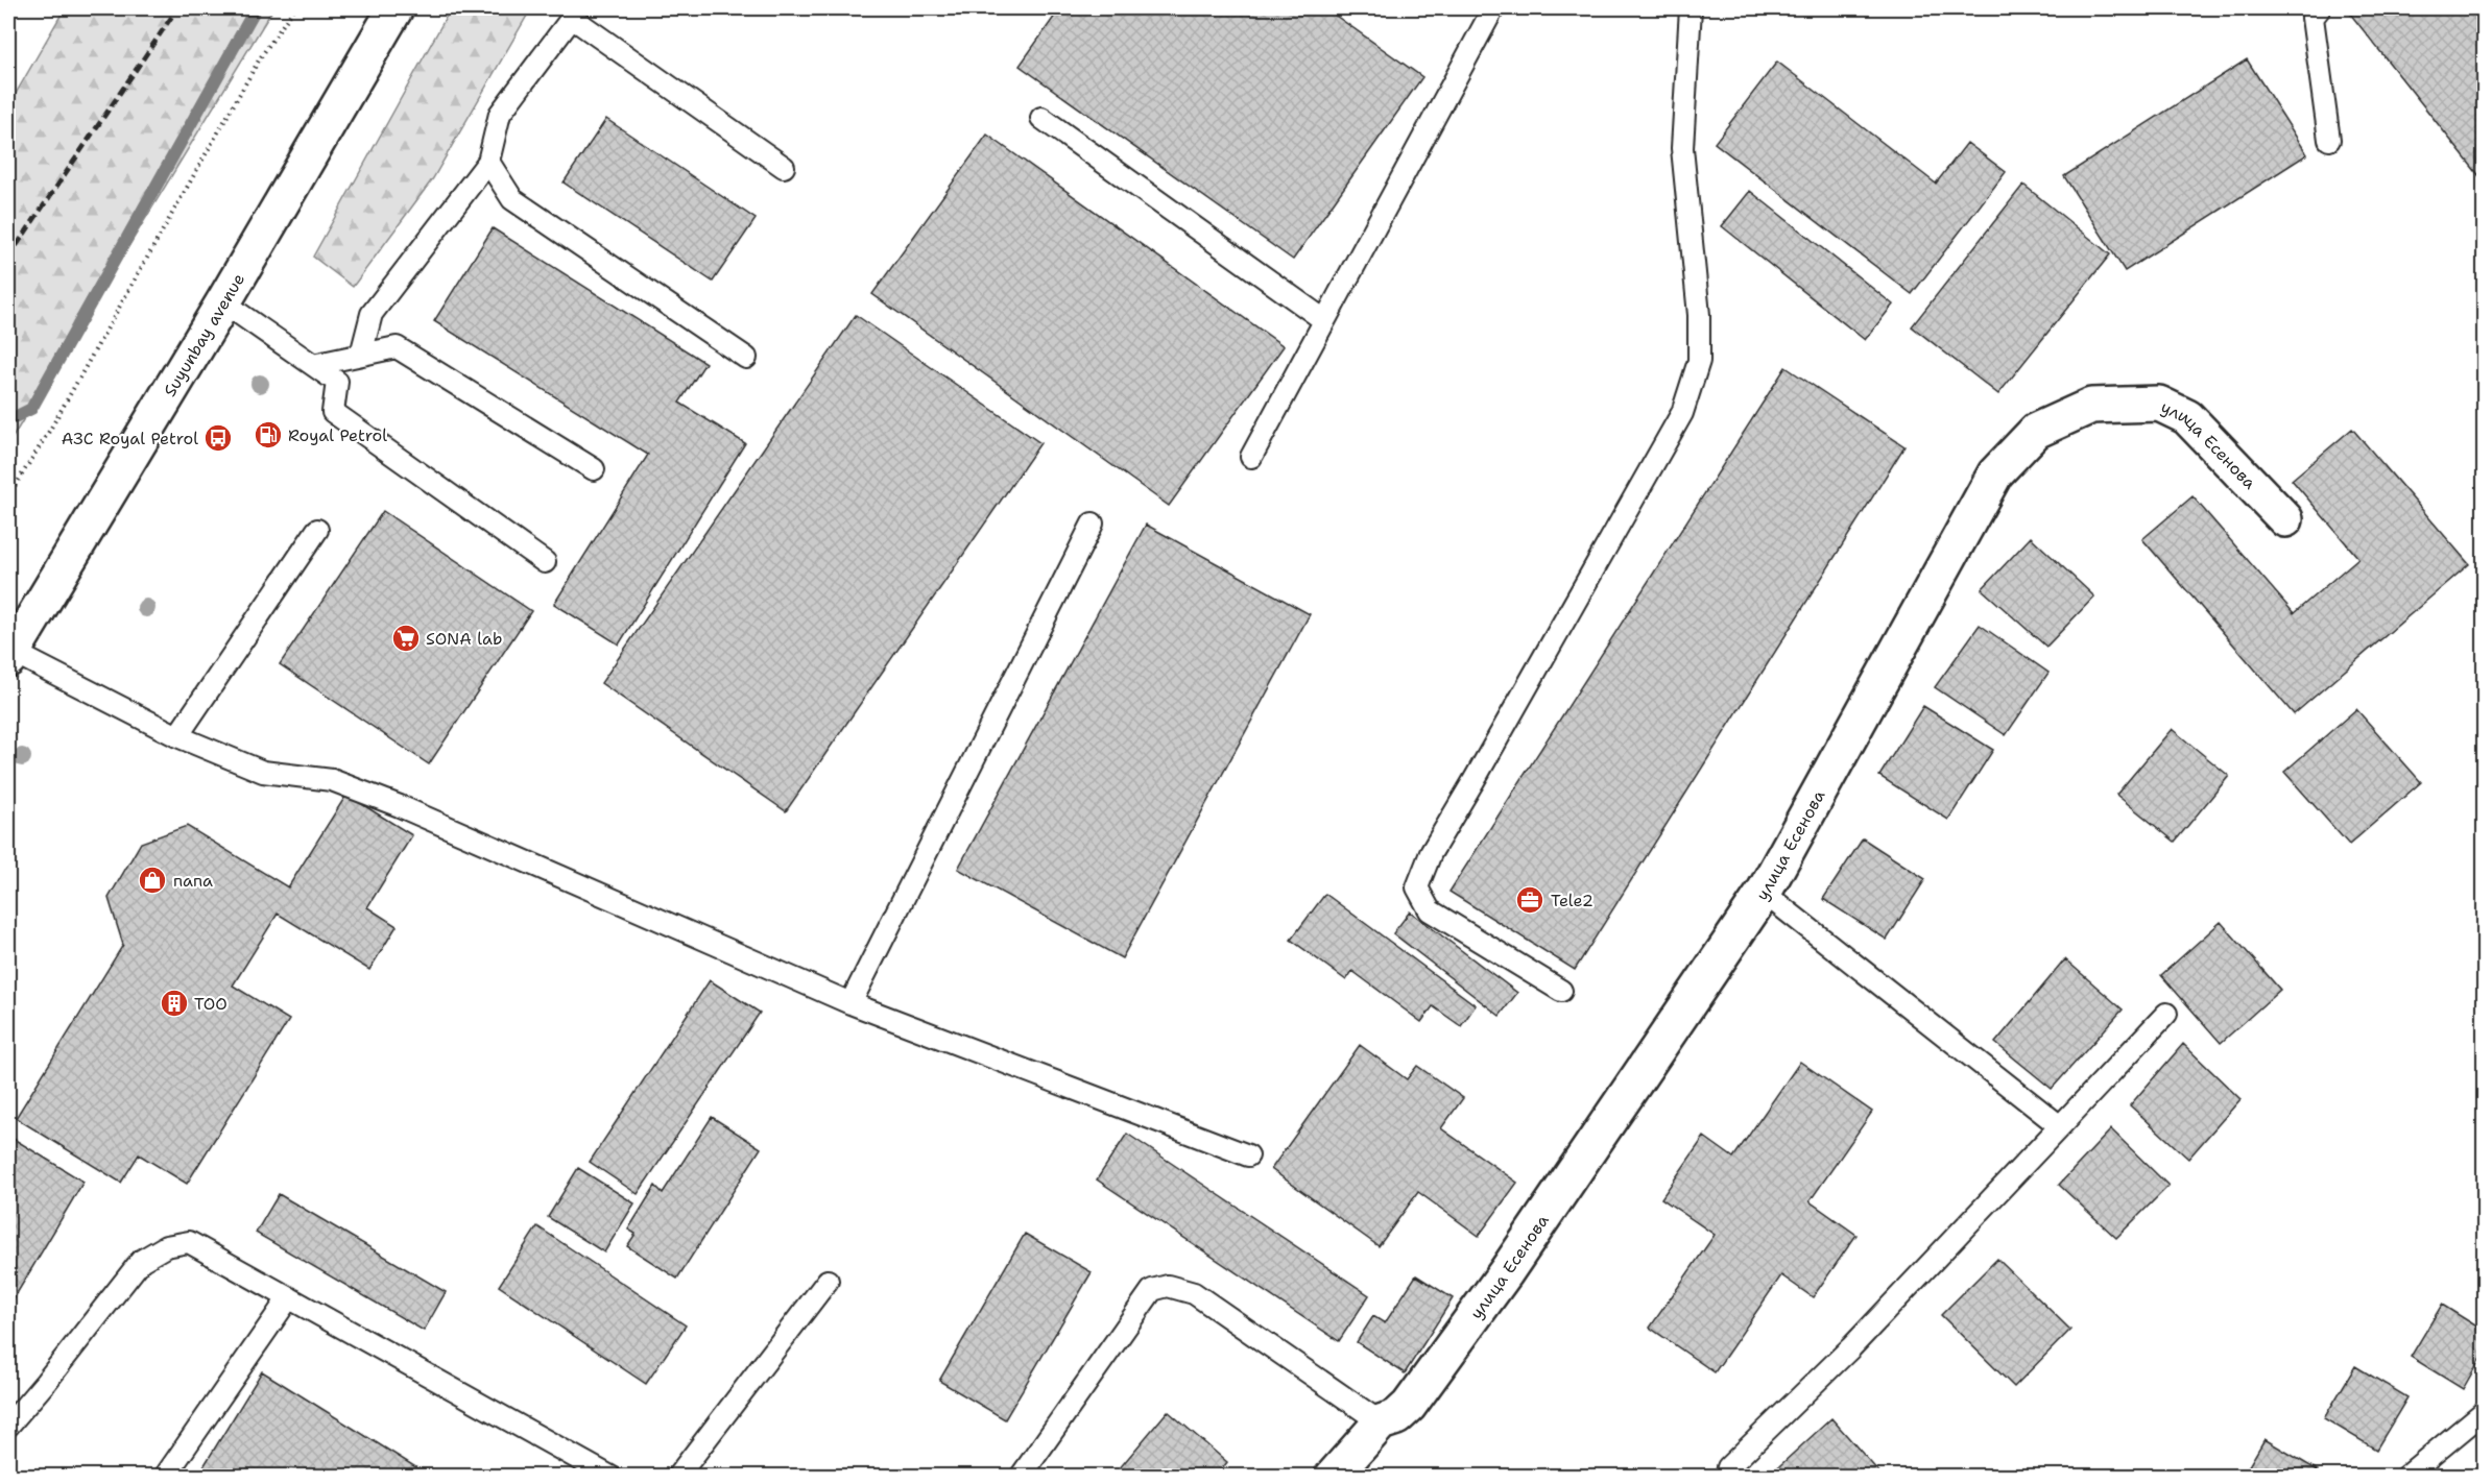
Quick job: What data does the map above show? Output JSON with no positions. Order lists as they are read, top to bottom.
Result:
{
  "streets": {
    "street": ["Suyunbay avenue", "улица Есенова"]
  },
  "places": {
    "fuel station": ["Royal Petrol"],
    "bus stop": ["АЗС Royal Petrol"],
    "supermarket": ["SONA lab"],
    "shop": ["папа"],
    "office": ["Tele2"],
    "building": ["ТОО"]
  }
}
